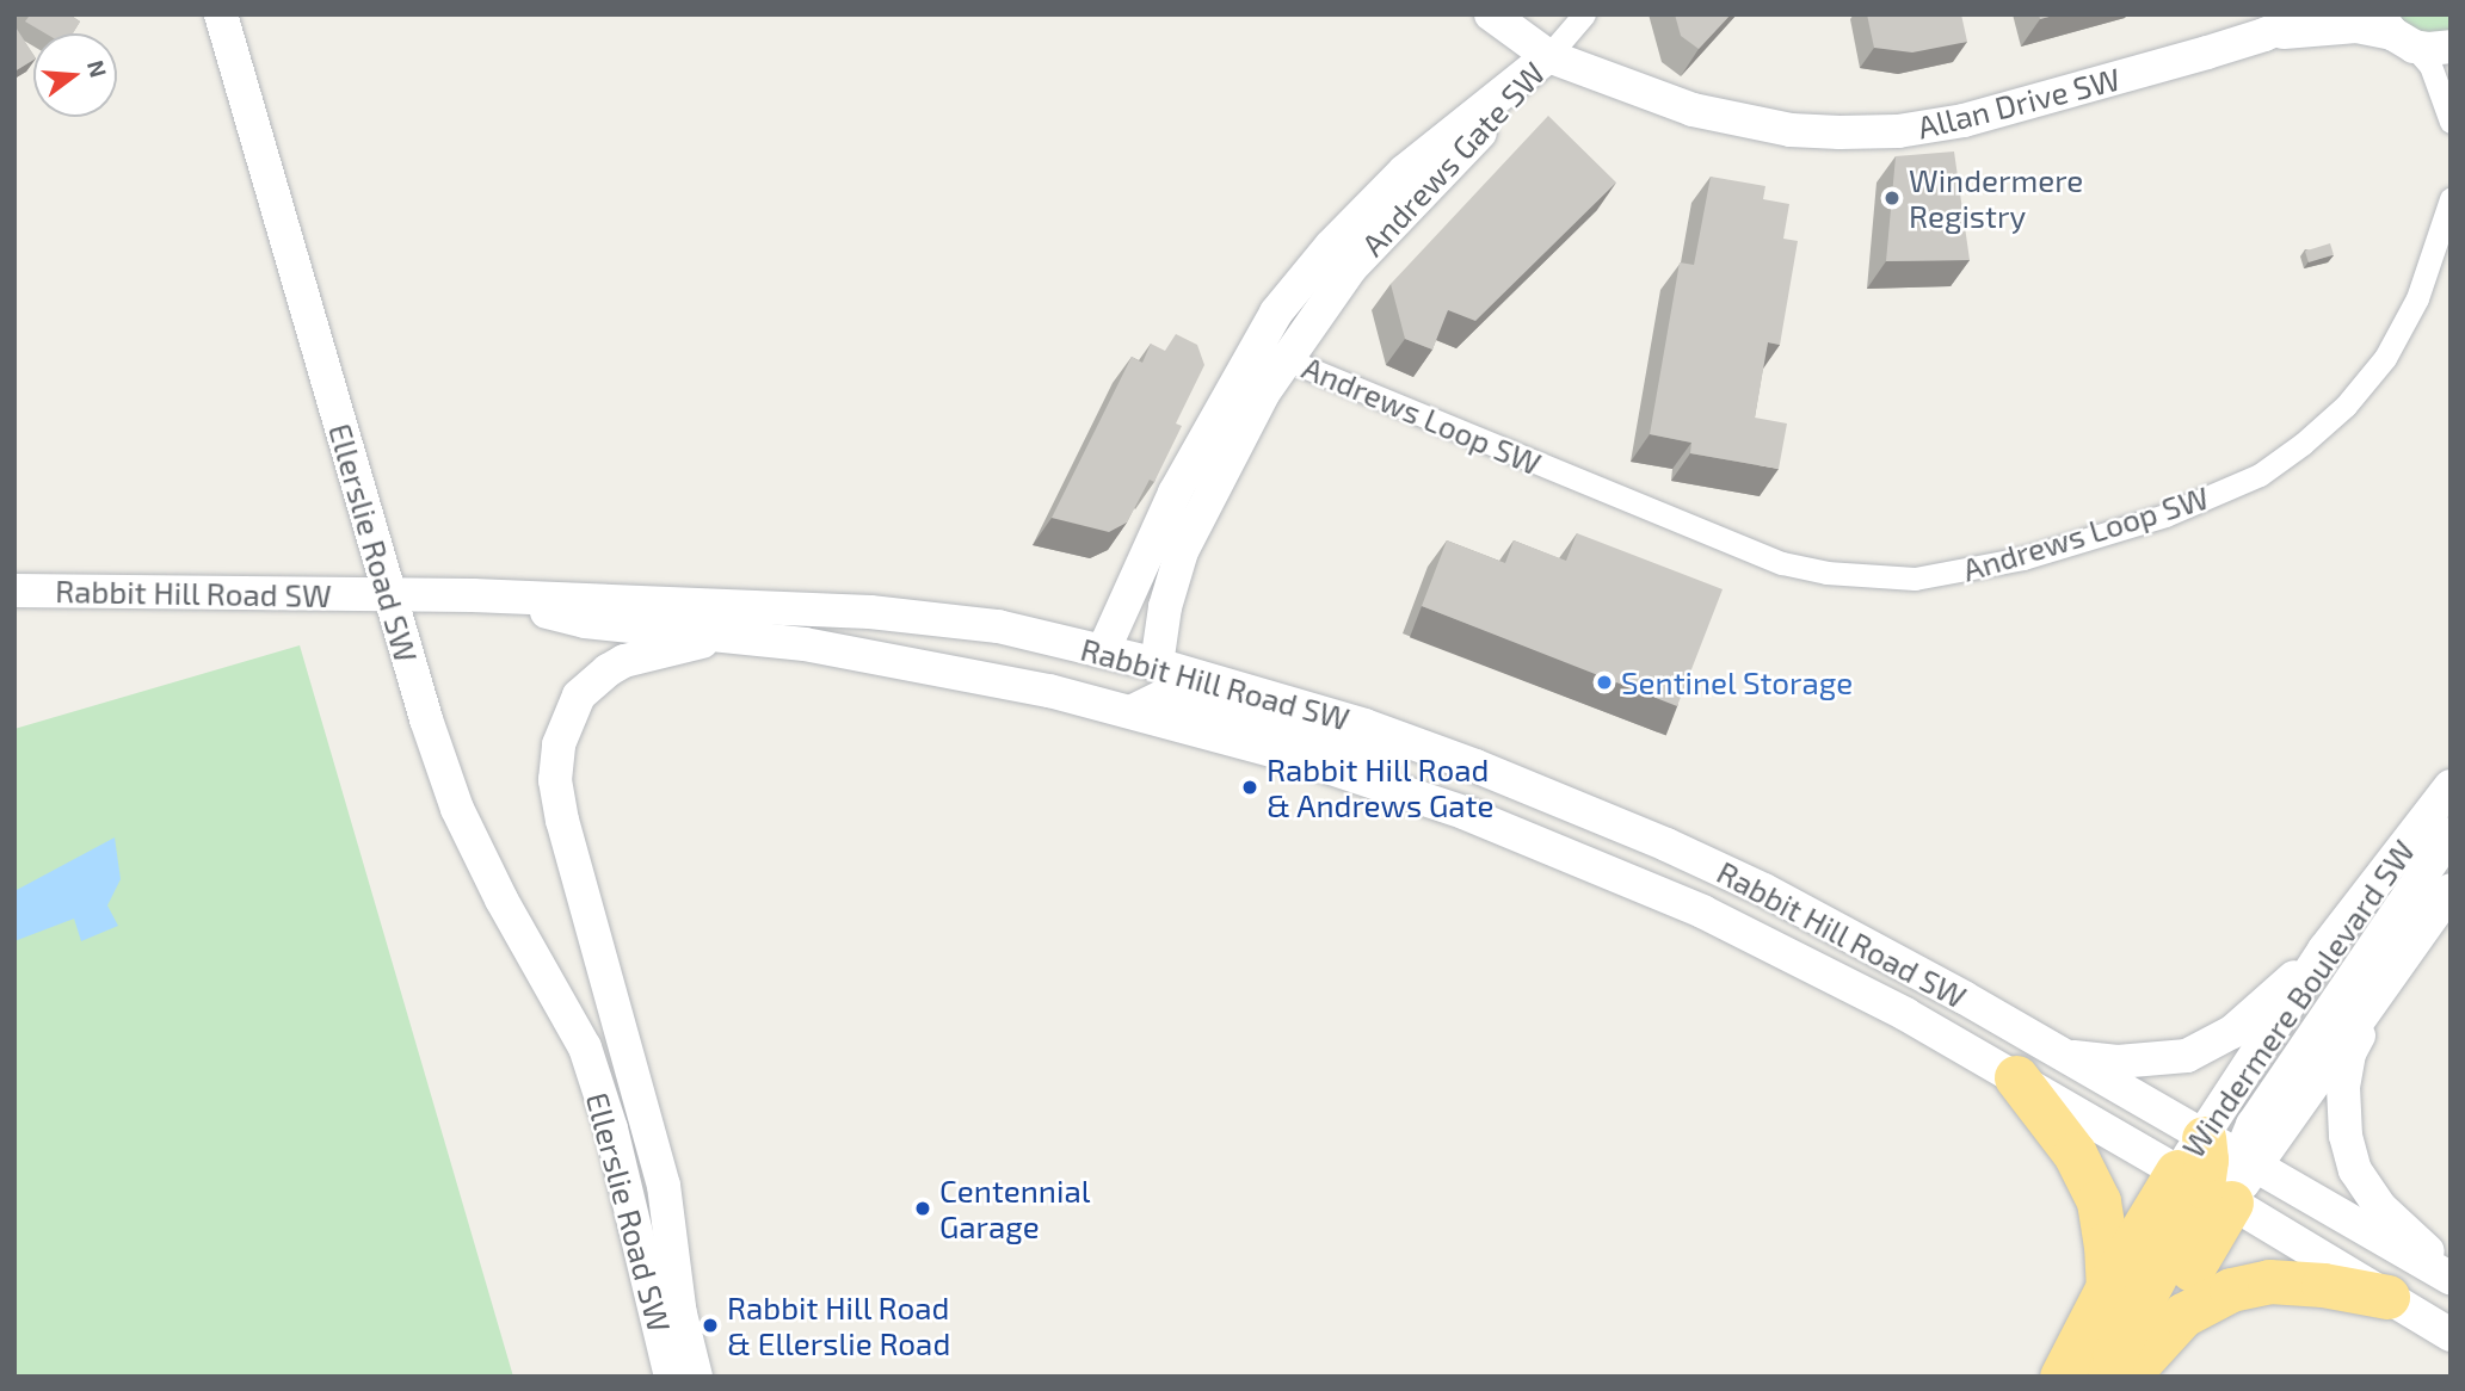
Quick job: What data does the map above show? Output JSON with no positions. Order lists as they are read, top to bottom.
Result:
{
  "streets": {
    "main road": [
      "Allan Drive SW",
      "Andrews Gate SW",
      "Ellerslie Road SW",
      "Rabbit Hill Road SW",
      "Windermere Boulevard SW"
    ],
    "street": ["Andrews Loop SW"]
  },
  "crossings": [
    ["Allan Drive SW", "Andrews Gate SW"],
    ["Andrews Gate SW", "Andrews Loop SW"],
    ["Andrews Gate SW", "Rabbit Hill Road SW"],
    ["Ellerslie Road SW", "Rabbit Hill Road SW"],
    ["Rabbit Hill Road SW", "Windermere Boulevard SW"]
  ],
  "places": [
    "Windermere Registry",
    "Sentinel Storage",
    "Rabbit Hill Road & Andrews Gate",
    "Centennial Garage",
    "Rabbit Hill Road & Ellerslie Road"
  ],
  "north": "right"
}
